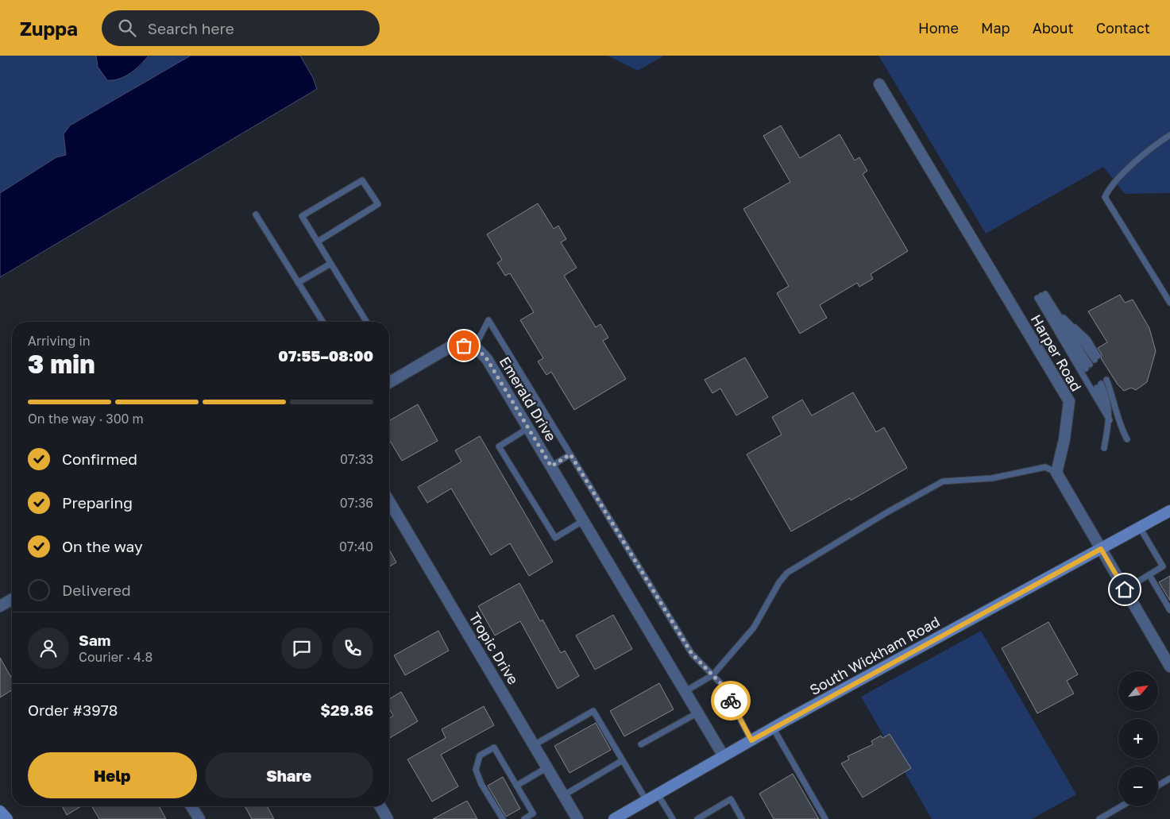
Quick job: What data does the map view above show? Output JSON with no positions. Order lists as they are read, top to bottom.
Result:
{
  "streets": {
    "main road": ["South Wickham Road"],
    "street": ["Harper Road", "Emerald Drive", "Tropic Drive"]
  },
  "crossings": [
    ["Emerald Drive", "South Wickham Road"]
  ],
  "north": "top right",
  "page": {
    "header": "Zuppa",
    "search": "Search here",
    "nav": [
      "Home",
      "Map",
      "About",
      "Contact"
    ],
    "heading": ["3 min", "Arriving in", "07:55–08:00"],
    "panel": [
      "Sam",
      "Courier · 4.8",
      "Order #3978",
      "$29.86"
    ],
    "bar": "On the way · 300 m",
    "list": [
      ["Confirmed", "07:33"],
      ["Preparing", "07:36"],
      ["On the way", "07:40"],
      "Delivered"
    ],
    "map_buttons": ["+", "−"],
    "buttons": ["Help", "Share"]
  }
}
